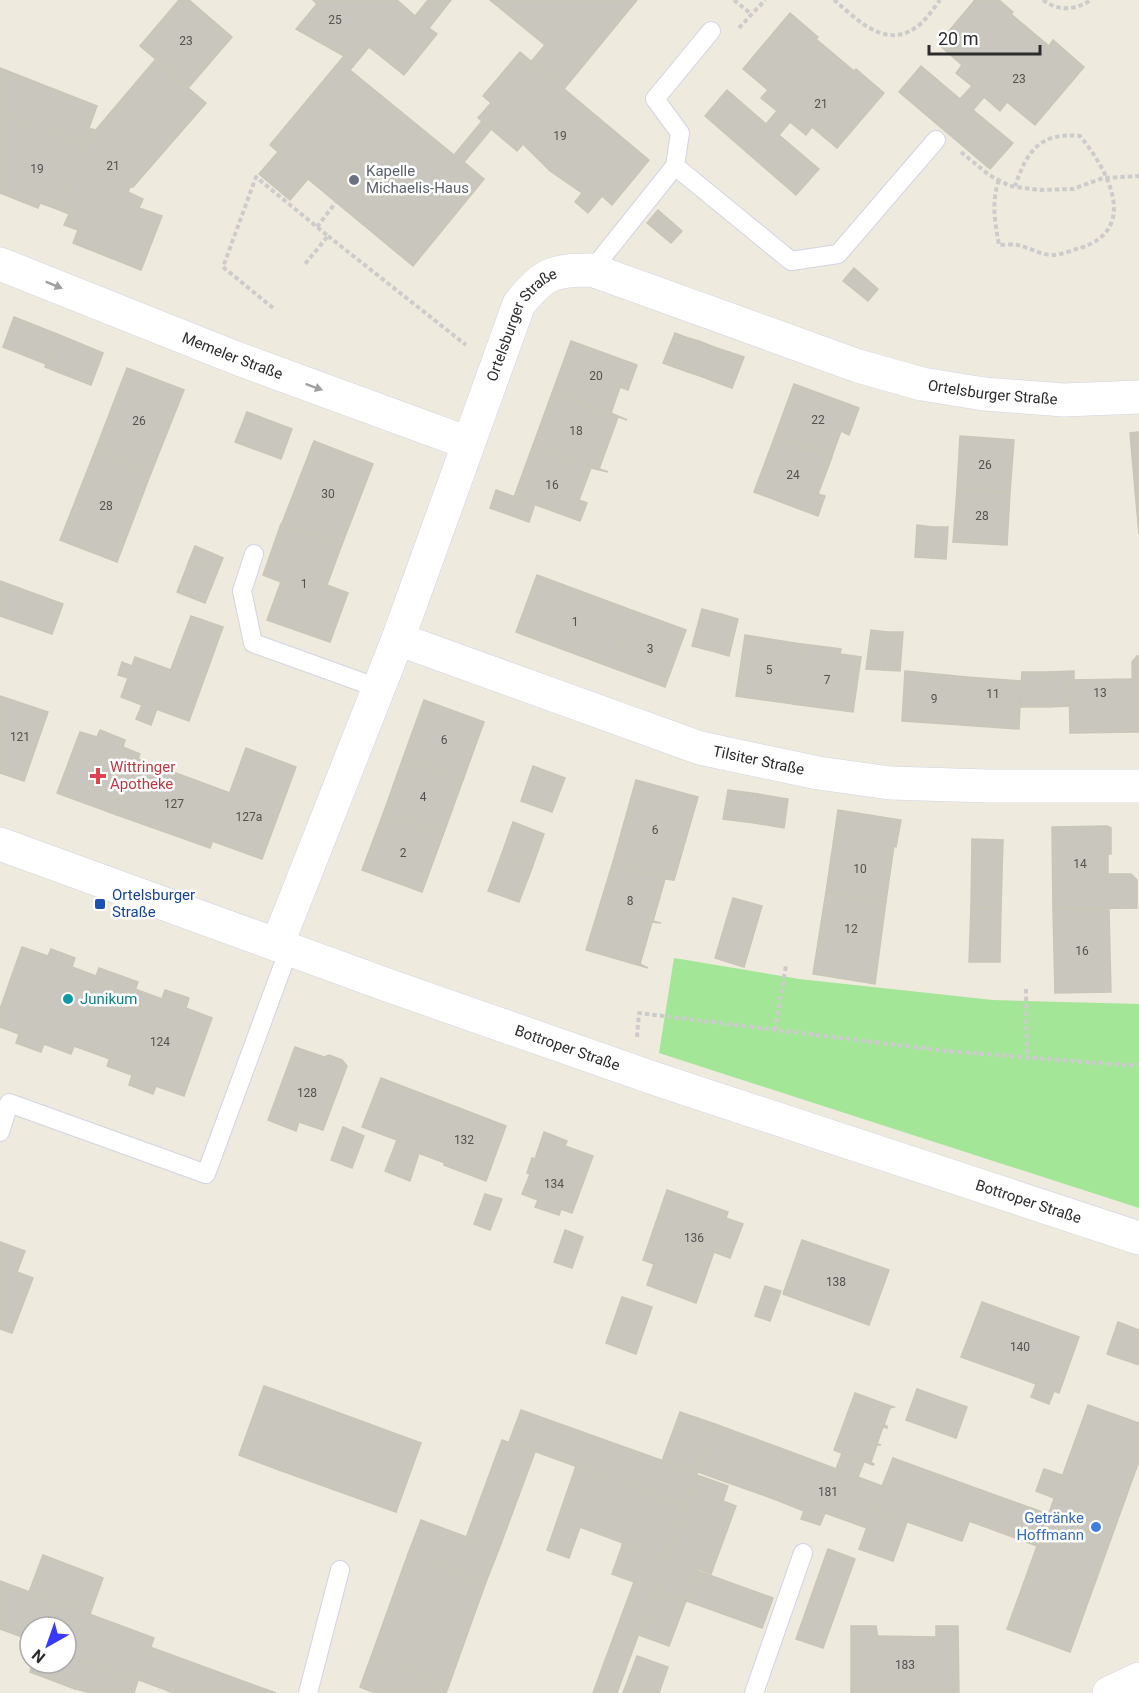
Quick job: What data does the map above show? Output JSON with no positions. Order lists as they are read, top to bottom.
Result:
{
  "streets": {
    "street": [
      "Ortelsburger Straße",
      "Memeler Straße",
      "Tilsiter Straße",
      "Bottroper Straße"
    ]
  },
  "crossings": [
    ["Ortelsburger Straße", "Memeler Straße"],
    ["Ortelsburger Straße", "Tilsiter Straße"],
    ["Ortelsburger Straße", "Bottroper Straße"]
  ],
  "one_way": ["Memeler Straße"],
  "places": {
    "other": ["Kapelle Michaelis-Haus", "Junikum", "Getränke Hoffmann"],
    "health": ["Wittringer Apotheke"],
    "transit": ["Ortelsburger Straße"]
  },
  "house_numbers": [
    "25",
    "23",
    "23",
    "21",
    "19",
    "21",
    "19",
    "20",
    "22",
    "26",
    "18",
    "26",
    "24",
    "16",
    "30",
    "28",
    "28",
    "1",
    "1",
    "3",
    "5",
    "7",
    "13",
    "11",
    "9",
    "121",
    "6",
    "4",
    "127",
    "127a",
    "6",
    "2",
    "14",
    "10",
    "8",
    "12",
    "16",
    "124",
    "128",
    "132",
    "134",
    "136",
    "138",
    "140",
    "181",
    "183"
  ],
  "scale_bar": "20 m",
  "north": "bottom left"
}
